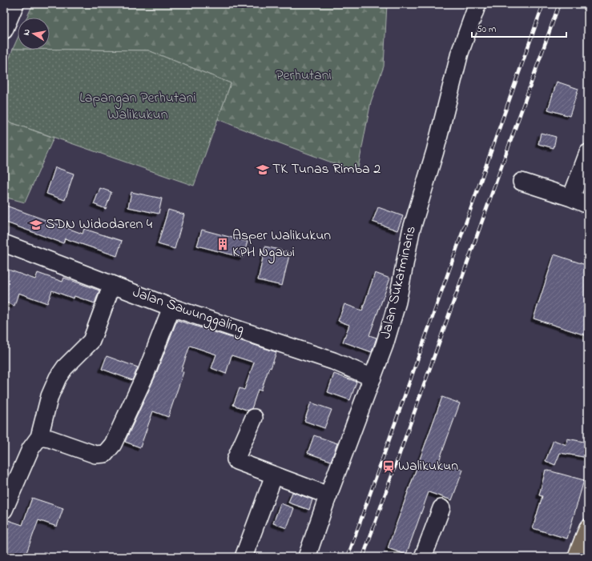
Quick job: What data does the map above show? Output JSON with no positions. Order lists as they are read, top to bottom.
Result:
{
  "streets": {
    "street": ["Jalan Sukatminaris", "Jalan Sawunggaling"]
  },
  "crossings": [
    ["Jalan Sukatminaris", "Jalan Sawunggaling"]
  ],
  "parks": ["Perhutani", "Lapangan Perhutani Walikukun"],
  "places": {
    "school or university": ["TK Tunas Rimba 2", "SDN Widodaren 4"],
    "building": ["Asper Walikukun KPH Ngawi"],
    "station": ["Walikukun"]
  },
  "scale_bar": "50 m",
  "north": "left"
}
